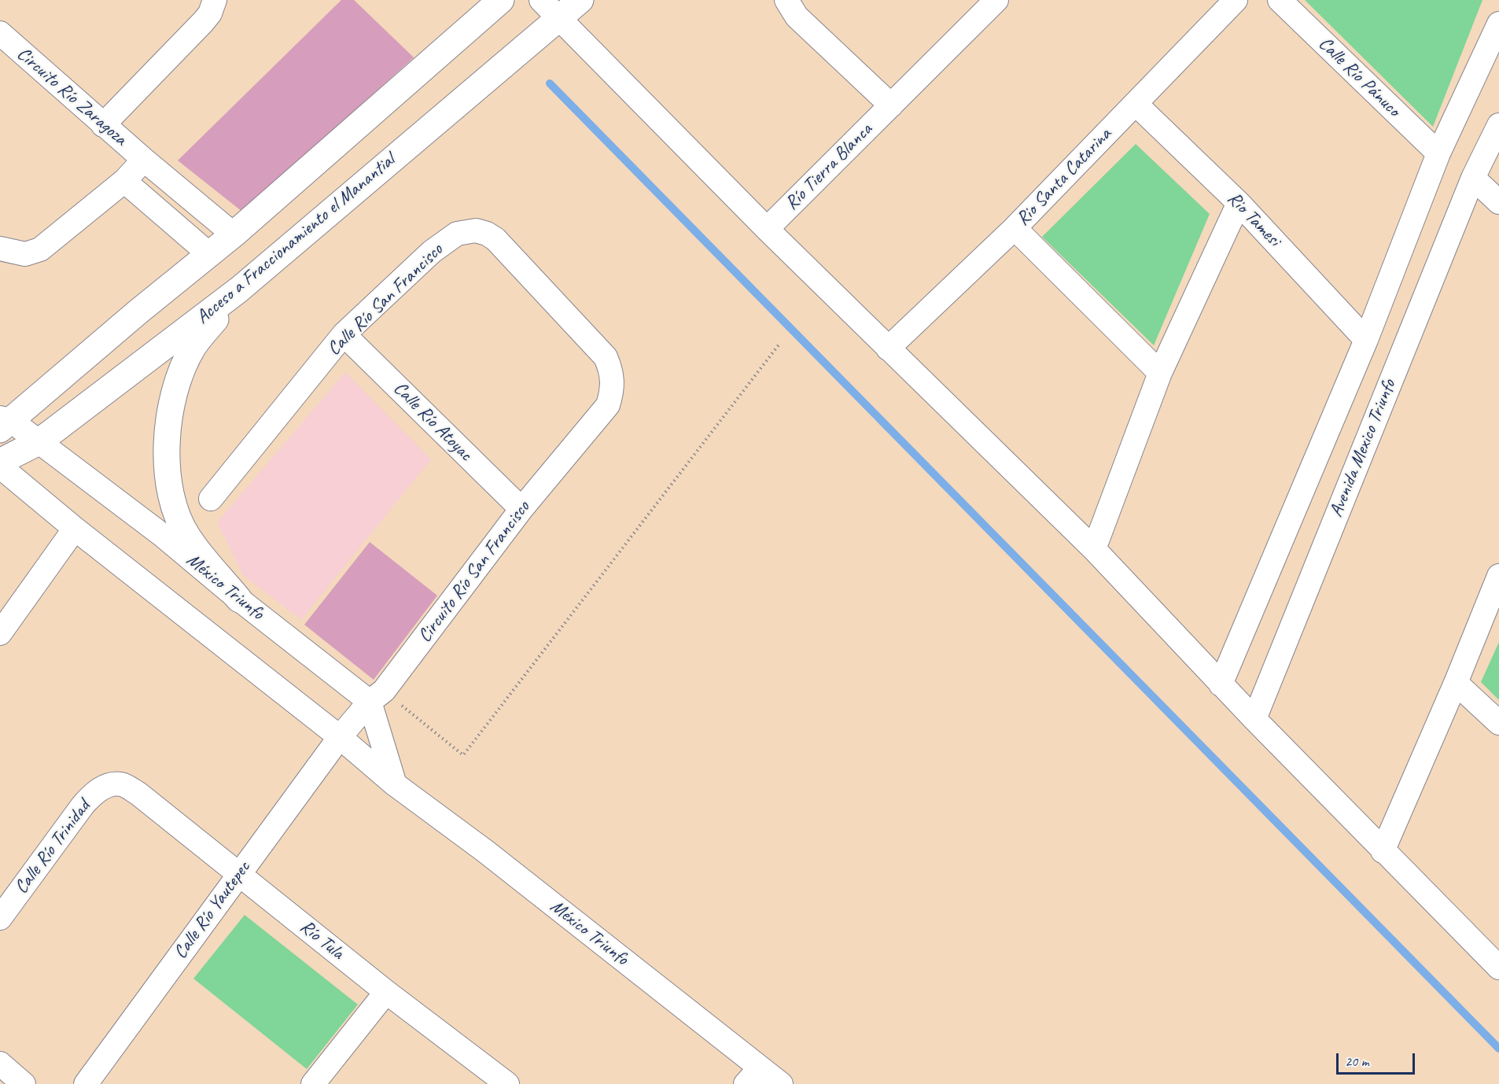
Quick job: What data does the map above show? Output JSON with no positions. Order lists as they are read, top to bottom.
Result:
{
  "streets": {
    "main road": ["Acceso a Fraccionamiento el Manantial"],
    "street": [
      "Calle Río Pánuco",
      "Circuito Río Zaragoza",
      "Río Tierra Blanca",
      "Rio Santa Catarina",
      "Rio Tamesi",
      "Calle Río San Francisco",
      "Calle Río Atoyac",
      "Avenida Mexico Triunfo",
      "Circuito Río San Francisco",
      "México Triunfo",
      "Calle Río Trinidad",
      "Calle Río Yautepec",
      "Río Tula"
    ]
  },
  "crossings": [
    ["Calle Río Pánuco", "Avenida Mexico Triunfo"],
    ["Rio Santa Catarina", "Rio Tamesi"],
    ["Rio Tamesi", "Avenida Mexico Triunfo"],
    ["Acceso a Fraccionamiento el Manantial", "México Triunfo"],
    ["Calle Río San Francisco", "Calle Río Atoyac"],
    ["Calle Río San Francisco", "Circuito Río San Francisco"],
    ["Calle Río Atoyac", "Circuito Río San Francisco"],
    ["Circuito Río San Francisco", "México Triunfo"],
    ["Circuito Río San Francisco", "Calle Río Yautepec"],
    ["México Triunfo", "Calle Río Yautepec"],
    ["Calle Río Trinidad", "Río Tula"],
    ["Calle Río Yautepec", "Río Tula"]
  ],
  "scale_bar": "20 m"
}
